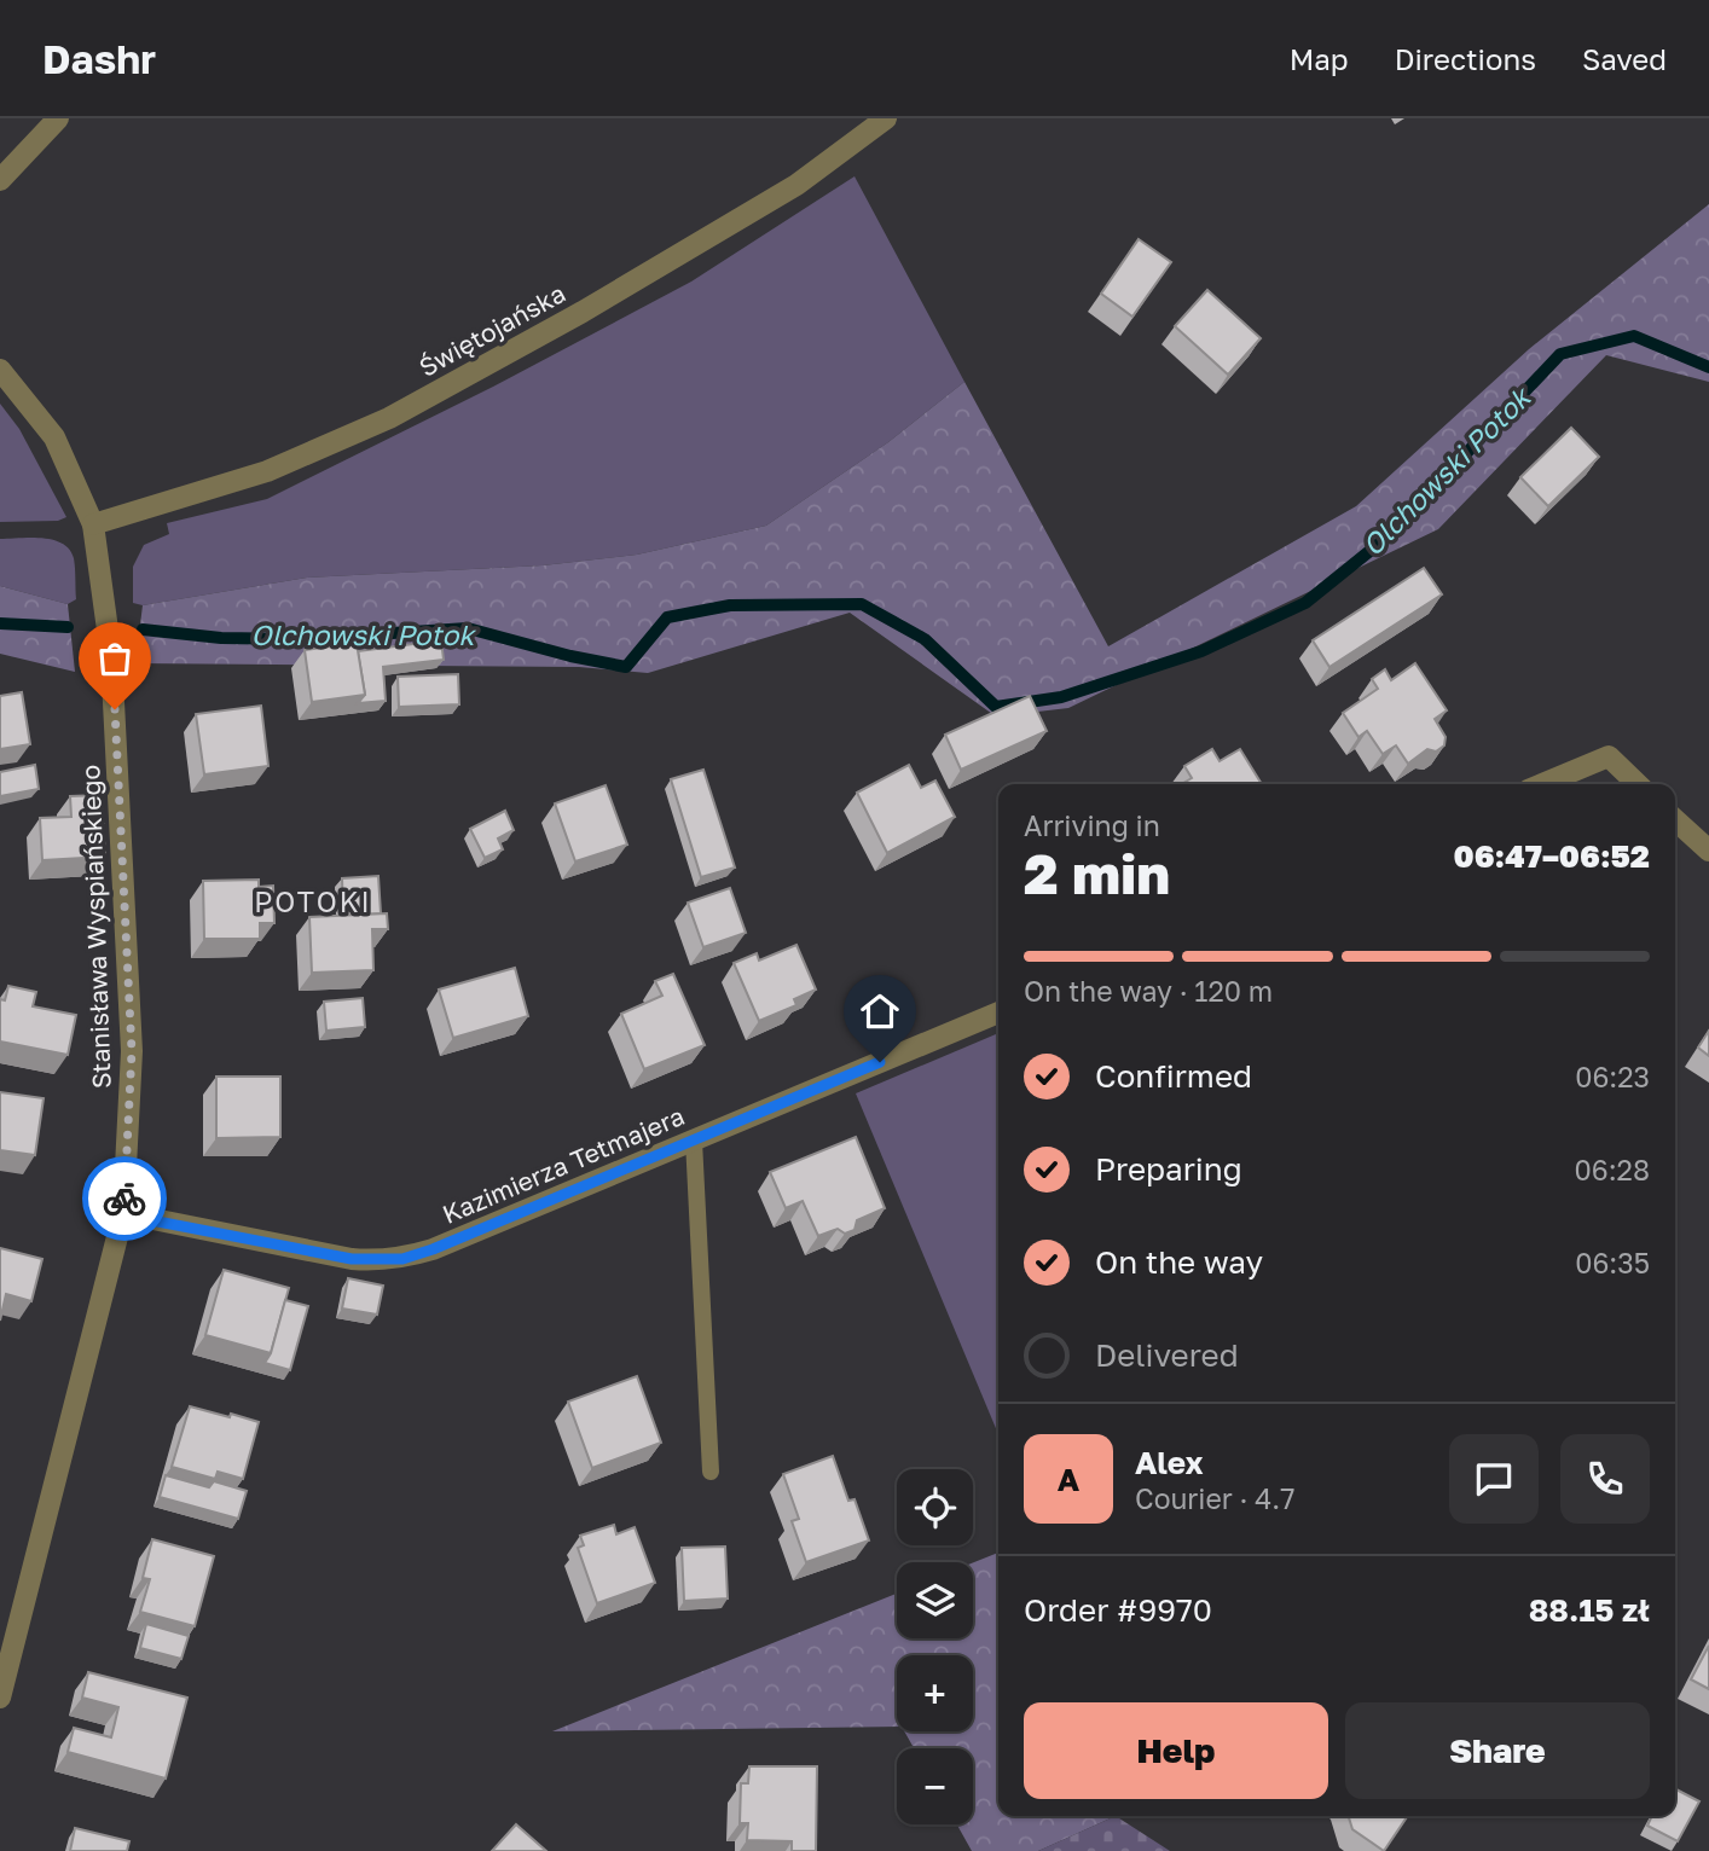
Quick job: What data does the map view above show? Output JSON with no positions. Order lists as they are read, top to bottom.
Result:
{
  "streets": {
    "street": ["Świętojańska", "Stanisława Wyspiańskiego", "Kazimierza Tetmajera"]
  },
  "crossings": [
    ["Świętojańska", "Stanisława Wyspiańskiego"],
    ["Stanisława Wyspiańskiego", "Kazimierza Tetmajera"]
  ],
  "districts": ["POTOKI"],
  "water": ["Olchowski Potok"],
  "page": {
    "header": "Dashr",
    "nav": ["Map", "Directions", "Saved"],
    "heading": ["2 min", "Arriving in", "06:47–06:52"],
    "panel": [
      "Alex",
      "Courier · 4.7",
      "Order #9970",
      "88.15 zł"
    ],
    "bar": "On the way · 120 m",
    "list": [
      ["Confirmed", "06:23"],
      ["Preparing", "06:28"],
      ["On the way", "06:35"],
      "Delivered"
    ],
    "round": "A",
    "map_buttons": ["+", "−"],
    "buttons": ["Help", "Share"]
  }
}
